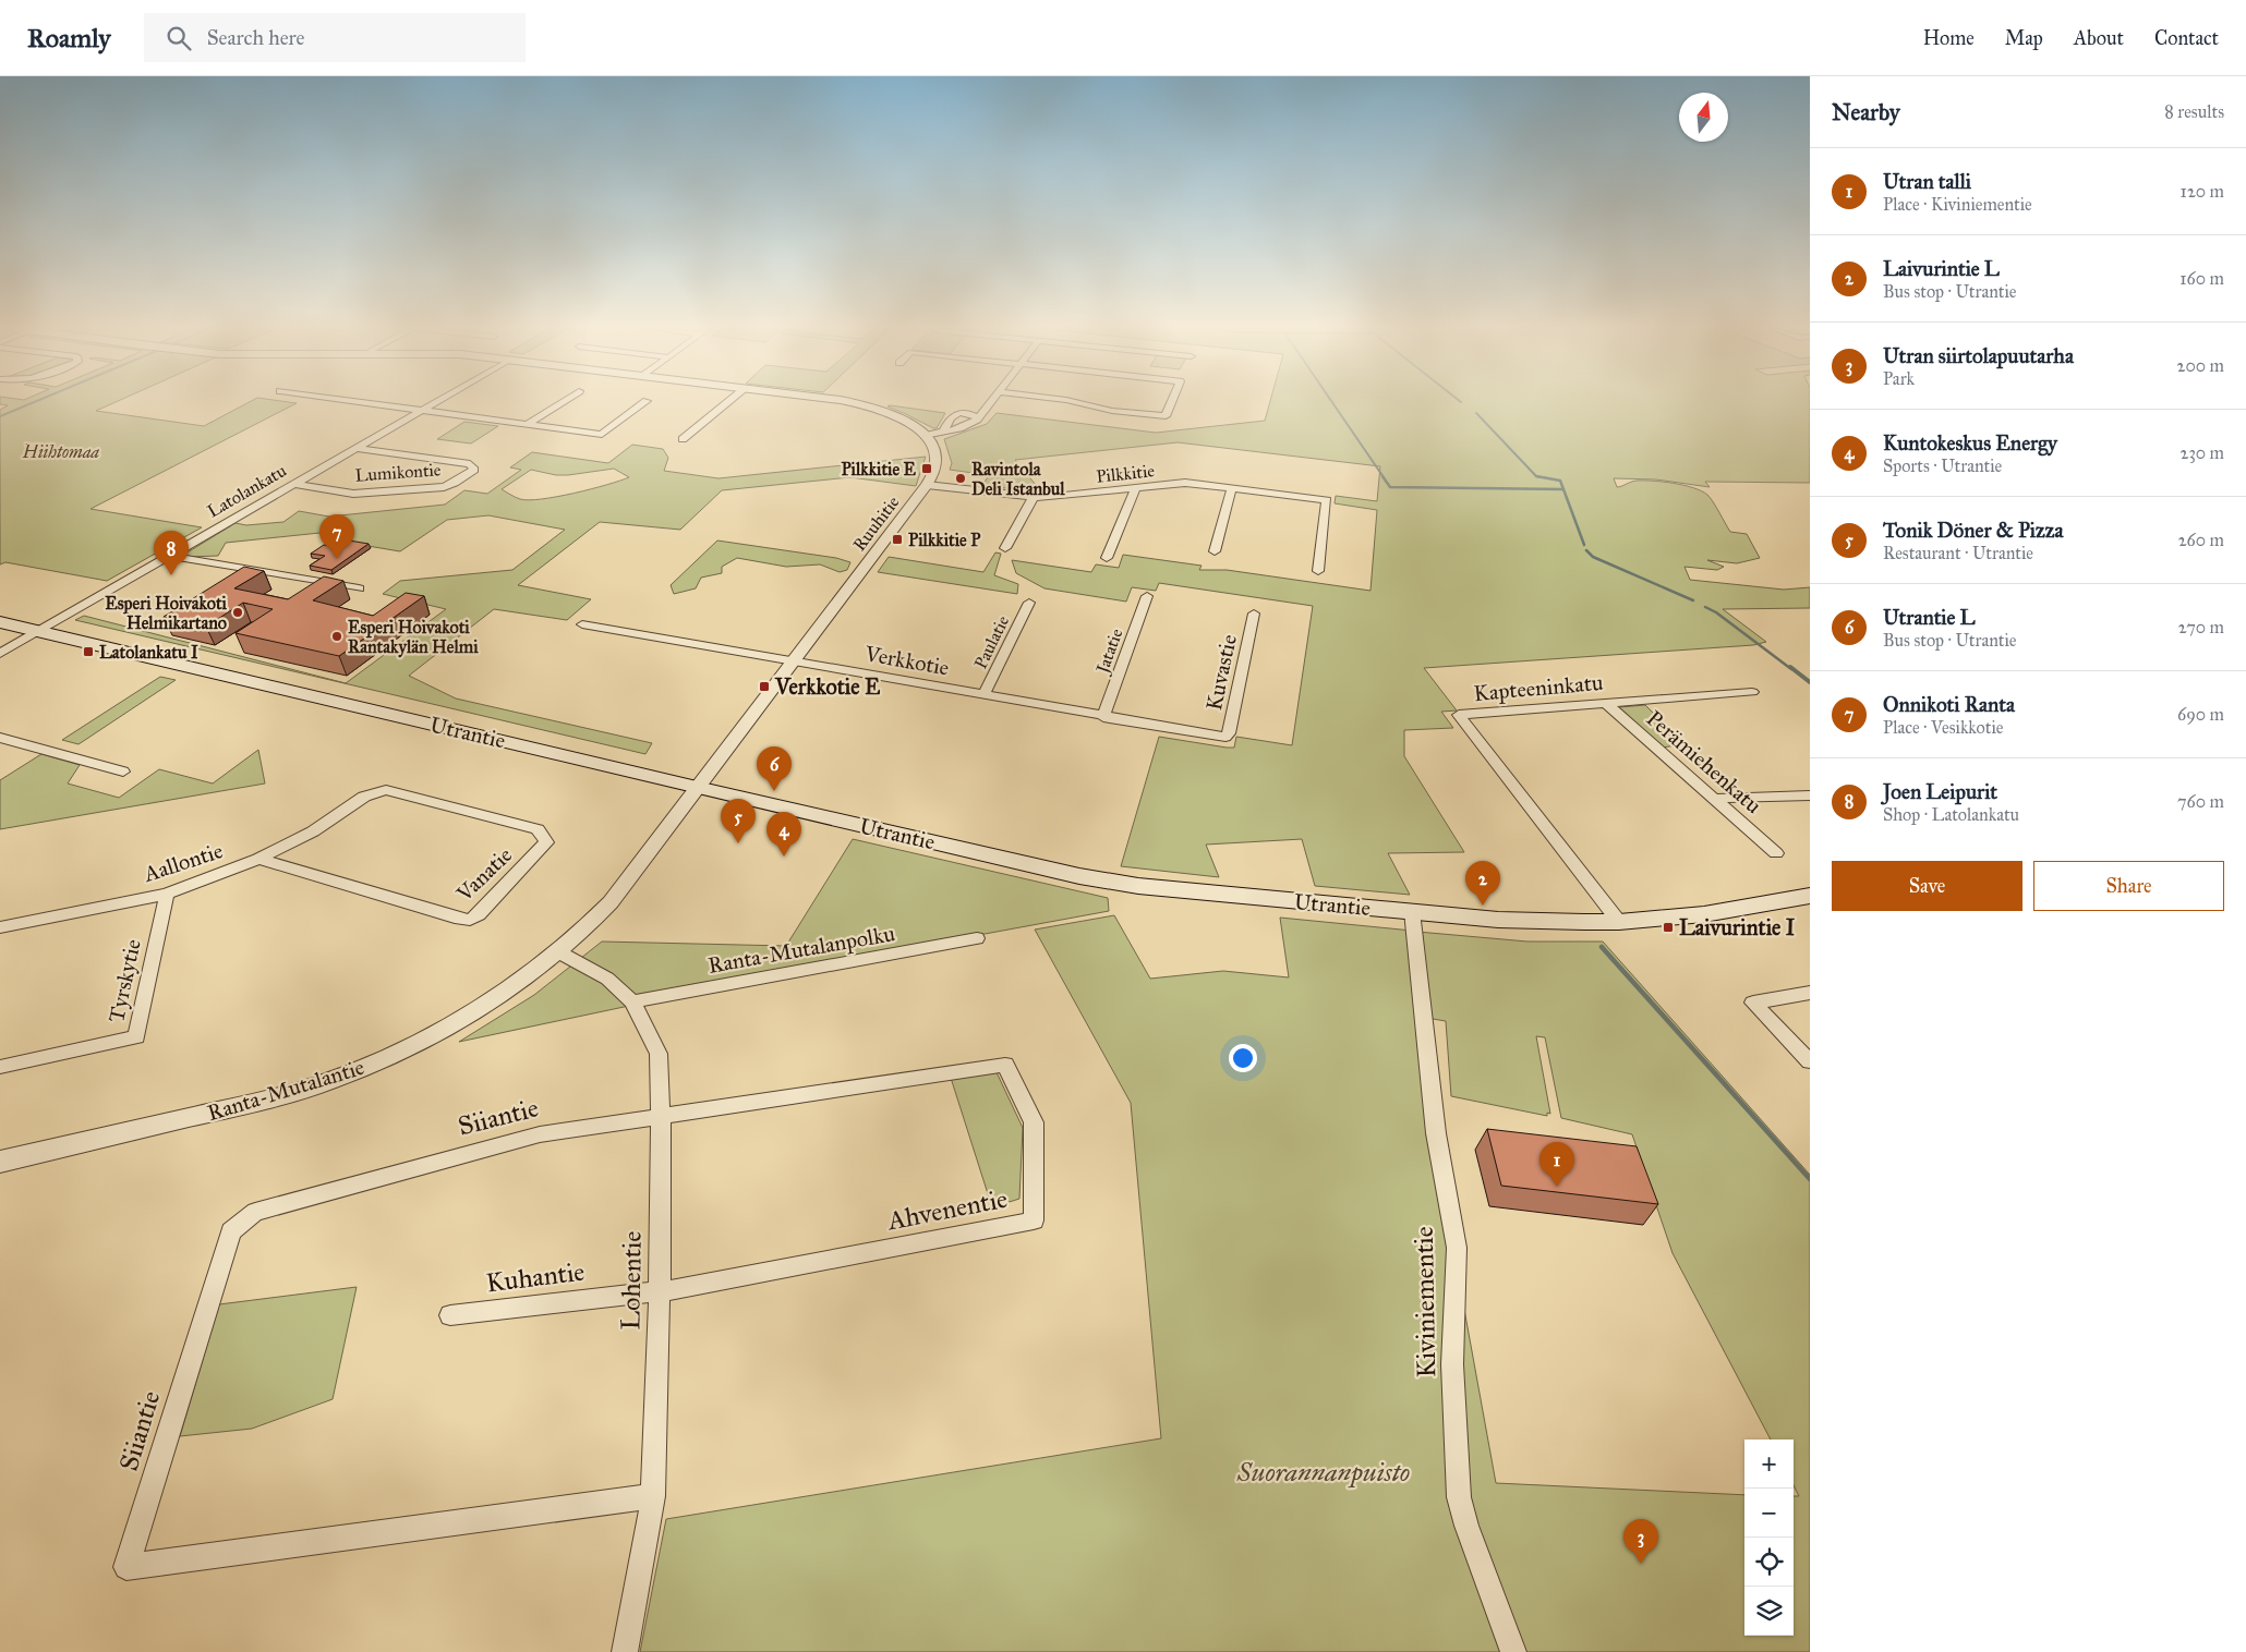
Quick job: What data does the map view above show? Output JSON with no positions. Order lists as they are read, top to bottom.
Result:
{
  "streets": {
    "main road": ["Utrantie"],
    "street": [
      "Lumikontie",
      "Pilkkitie",
      "Latolankatu",
      "Ruuhitie",
      "Paulatie",
      "Jatatie",
      "Verkkotie",
      "Kuvastie",
      "Kapteeninkatu",
      "Perämiehenkatu",
      "Aallontie",
      "Vanatie",
      "Ranta-Mutalanpolku",
      "Tyrskytie",
      "Ranta-Mutalantie",
      "Siiantie",
      "Ahvenentie",
      "Kuhantie",
      "Lohentie",
      "Kiviniementie"
    ]
  },
  "crossings": [
    ["Lumikontie", "Latolankatu"],
    ["Pilkkitie", "Ruuhitie"],
    ["Latolankatu", "Utrantie"],
    ["Ruuhitie", "Verkkotie"],
    ["Ruuhitie", "Utrantie"],
    ["Ruuhitie", "Ranta-Mutalantie"],
    ["Paulatie", "Verkkotie"],
    ["Jatatie", "Verkkotie"],
    ["Verkkotie", "Kuvastie"],
    ["Kapteeninkatu", "Utrantie"],
    ["Kapteeninkatu", "Perämiehenkatu"],
    ["Utrantie", "Ranta-Mutalantie"],
    ["Utrantie", "Kiviniementie"],
    ["Aallontie", "Vanatie"],
    ["Aallontie", "Tyrskytie"],
    ["Ranta-Mutalanpolku", "Lohentie"],
    ["Ranta-Mutalantie", "Lohentie"],
    ["Siiantie", "Ahvenentie"],
    ["Siiantie", "Lohentie"],
    ["Ahvenentie", "Kuhantie"],
    ["Ahvenentie", "Lohentie"],
    ["Kuhantie", "Lohentie"]
  ],
  "parks": ["Hiihtomaa", "Suorannanpuisto"],
  "places": {
    "transit": [
      "Pilkkitie E",
      "Pilkkitie P",
      "Latolankatu I",
      "Verkkotie E",
      "Laivurintie I"
    ],
    "other": ["Ravintola Deli Istanbul", "Esperi Hoivakoti Helmikartano", "Esperi Hoivakoti Rantakylän Helmi"]
  },
  "north": "top",
  "page": {
    "header": "Roamly",
    "search": "Search here",
    "nav": [
      "Home",
      "Map",
      "About",
      "Contact"
    ],
    "heading": ["Nearby", "8 results"],
    "list": [
      {
        "mark": "1",
        "name": "Utran talli",
        "note": "Place · Kiviniementie",
        "value": "120 m"
      },
      {
        "mark": "2",
        "name": "Laivurintie L",
        "note": "Bus stop · Utrantie",
        "value": "160 m"
      },
      {
        "mark": "3",
        "name": "Utran siirtolapuutarha",
        "note": "Park",
        "value": "200 m"
      },
      {
        "mark": "4",
        "name": "Kuntokeskus Energy",
        "note": "Sports · Utrantie",
        "value": "230 m"
      },
      {
        "mark": "5",
        "name": "Tonik Döner & Pizza",
        "note": "Restaurant · Utrantie",
        "value": "260 m"
      },
      {
        "mark": "6",
        "name": "Utrantie L",
        "note": "Bus stop · Utrantie",
        "value": "270 m"
      },
      {
        "mark": "7",
        "name": "Onnikoti Ranta",
        "note": "Place · Vesikkotie",
        "value": "690 m"
      },
      {
        "mark": "8",
        "name": "Joen Leipurit",
        "note": "Shop · Latolankatu",
        "value": "760 m"
      }
    ],
    "pins": [
      "7",
      "8",
      "6",
      "5",
      "4",
      "2",
      "1",
      "3"
    ],
    "buttons": ["Save", "Share"],
    "map_buttons": ["+", "−"]
  }
}
